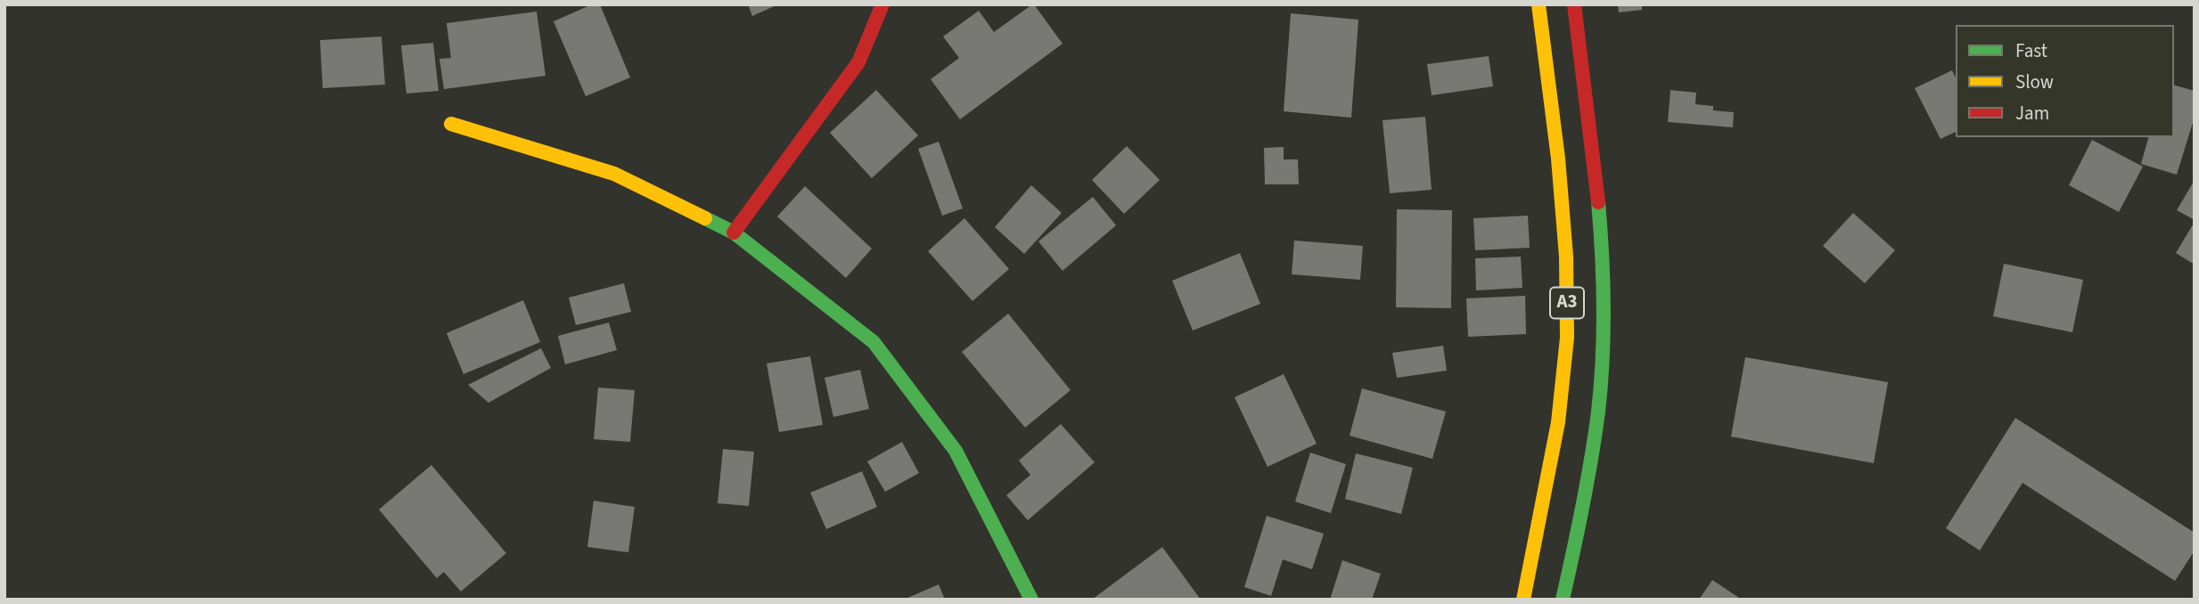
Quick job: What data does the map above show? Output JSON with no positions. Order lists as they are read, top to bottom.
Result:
{
  "streets": {
    "main road": ["A3"]
  },
  "legend": ["Fast", "Slow", "Jam"]
}
